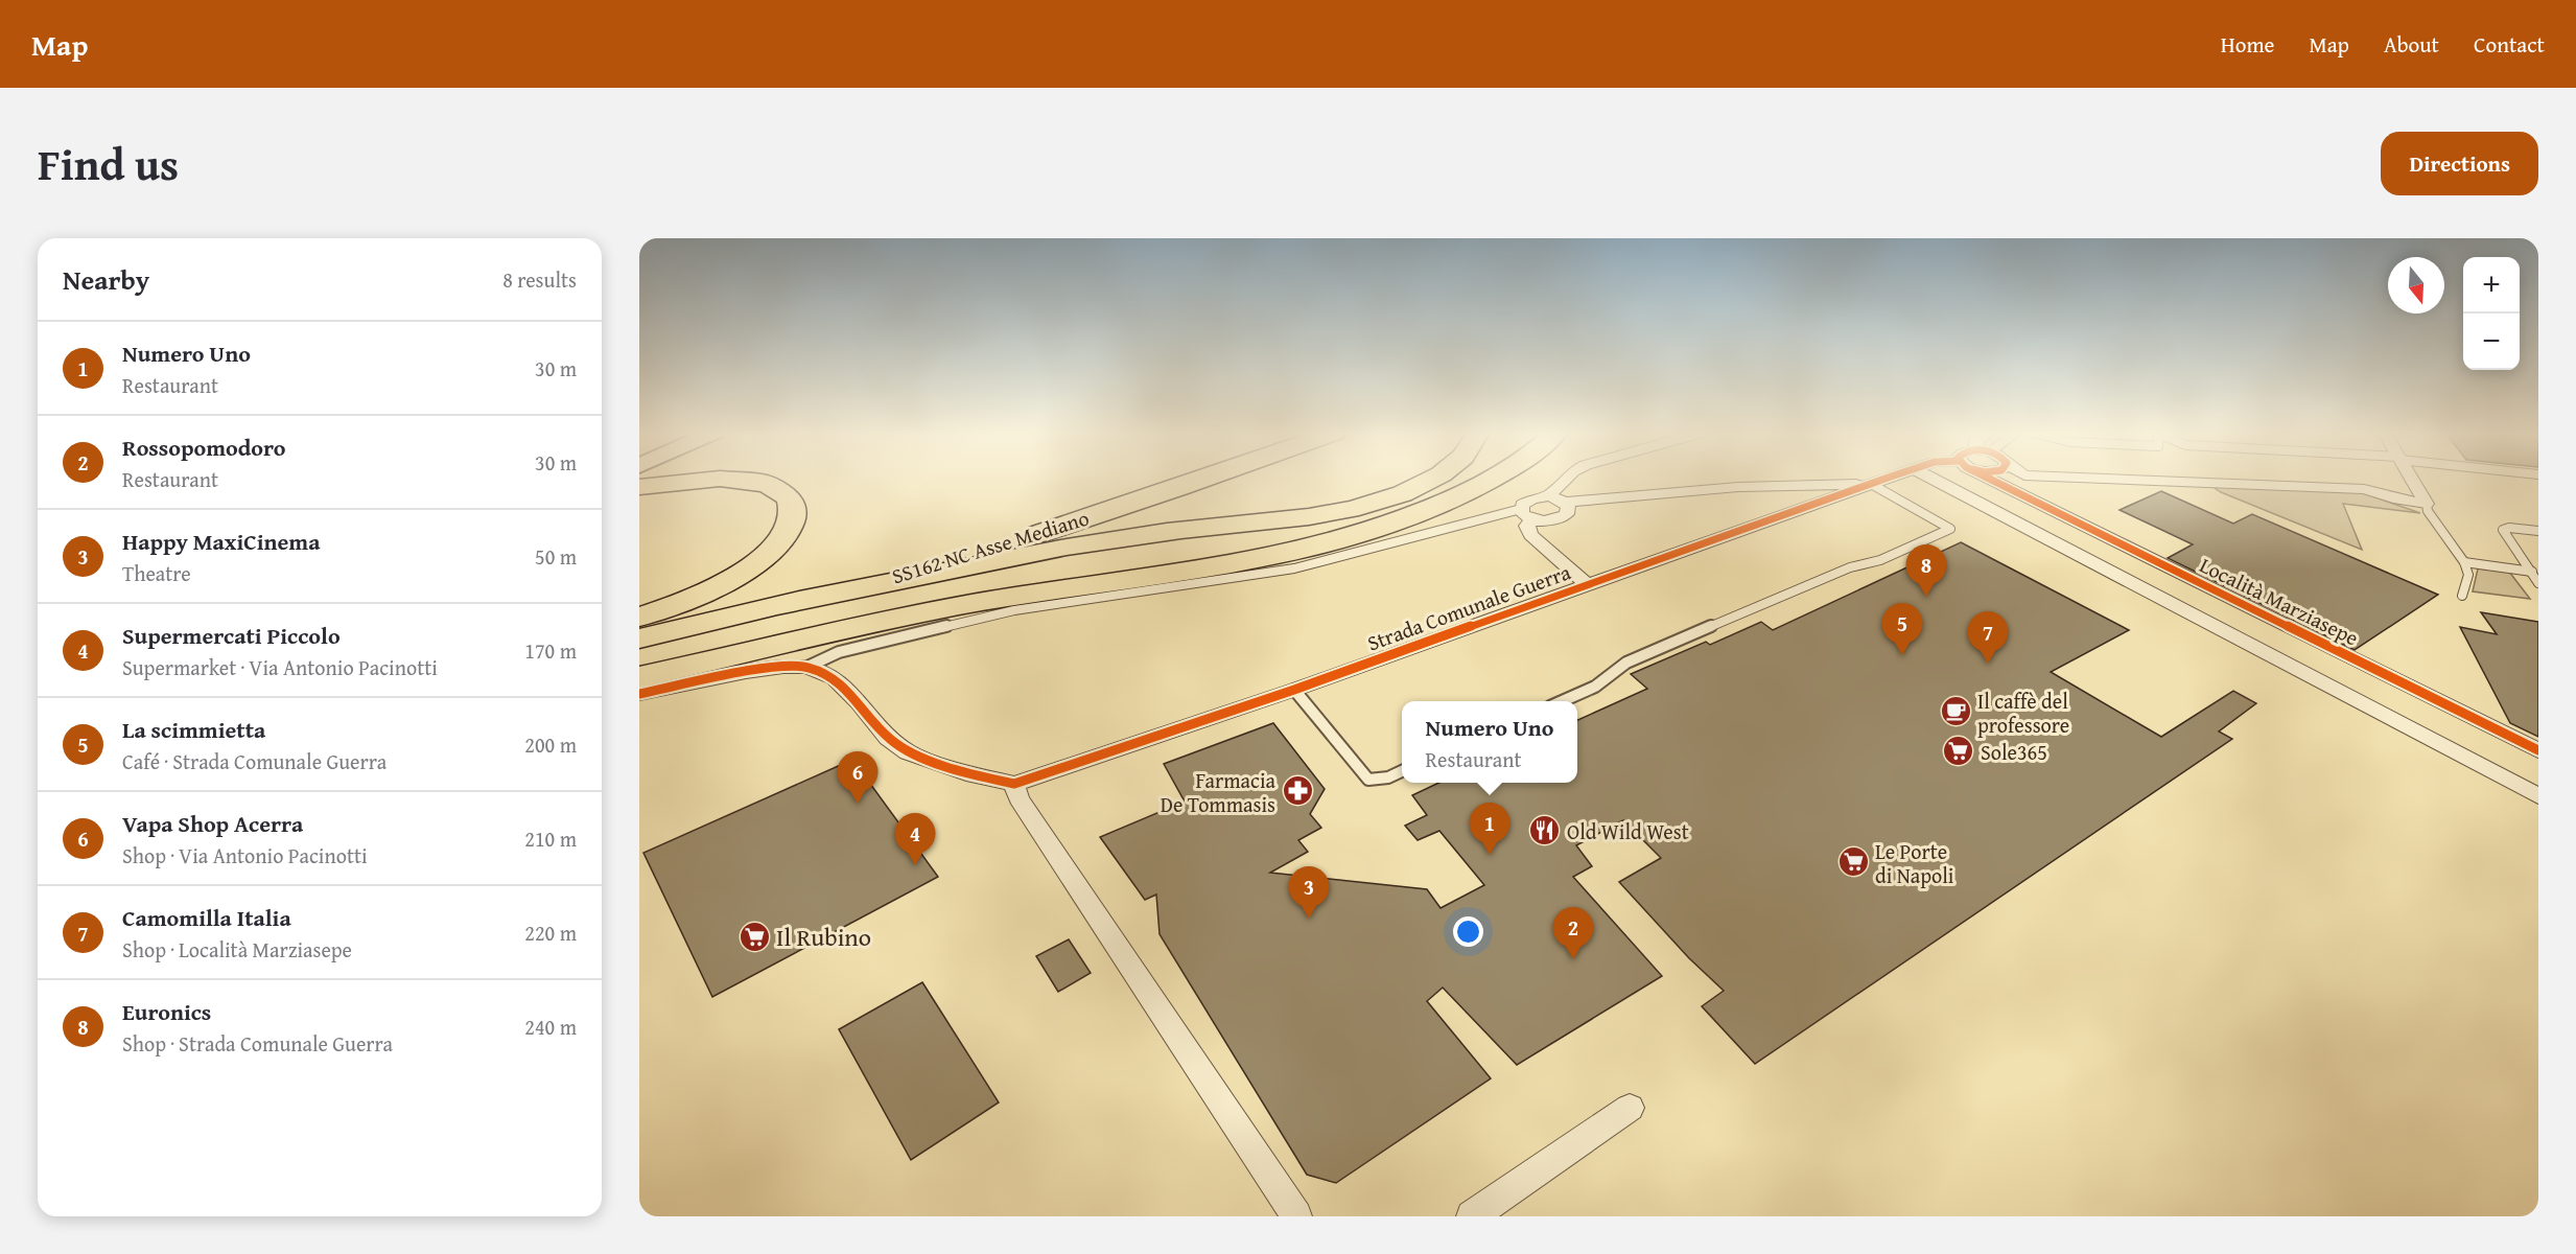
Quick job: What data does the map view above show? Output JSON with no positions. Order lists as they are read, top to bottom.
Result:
{
  "streets": {
    "highway": ["SS162 NC Asse Mediano"],
    "street": ["Località Marziasepe", "Strada Comunale Guerra"]
  },
  "places": {
    "cafe": ["Il caffè del professore"],
    "supermarket": ["Sole365", "Le Porte di Napoli", "Il Rubino"],
    "pharmacy": ["Farmacia De Tommasis"],
    "restaurant": ["Old Wild West"]
  },
  "north": "bottom",
  "page": {
    "header": "Map",
    "nav": [
      "Home",
      "Map",
      "About",
      "Contact"
    ],
    "title": "Find us",
    "buttons": "Directions",
    "heading": ["Nearby", "8 results"],
    "map_buttons": ["+", "−"],
    "list": [
      {
        "mark": "1",
        "name": "Numero Uno",
        "note": "Restaurant",
        "value": "30 m"
      },
      {
        "mark": "2",
        "name": "Rossopomodoro",
        "note": "Restaurant",
        "value": "30 m"
      },
      {
        "mark": "3",
        "name": "Happy MaxiCinema",
        "note": "Theatre",
        "value": "50 m"
      },
      {
        "mark": "4",
        "name": "Supermercati Piccolo",
        "note": "Supermarket · Via Antonio Pacinotti",
        "value": "170 m"
      },
      {
        "mark": "5",
        "name": "La scimmietta",
        "note": "Café · Strada Comunale Guerra",
        "value": "200 m"
      },
      {
        "mark": "6",
        "name": "Vapa Shop Acerra",
        "note": "Shop · Via Antonio Pacinotti",
        "value": "210 m"
      },
      {
        "mark": "7",
        "name": "Camomilla Italia",
        "note": "Shop · Località Marziasepe",
        "value": "220 m"
      },
      {
        "mark": "8",
        "name": "Euronics",
        "note": "Shop · Strada Comunale Guerra",
        "value": "240 m"
      }
    ],
    "pins": [
      "8",
      "5",
      "7",
      "6",
      "1",
      "4",
      "3",
      "2"
    ],
    "popup": ["Numero Uno", "Restaurant"]
  }
}
